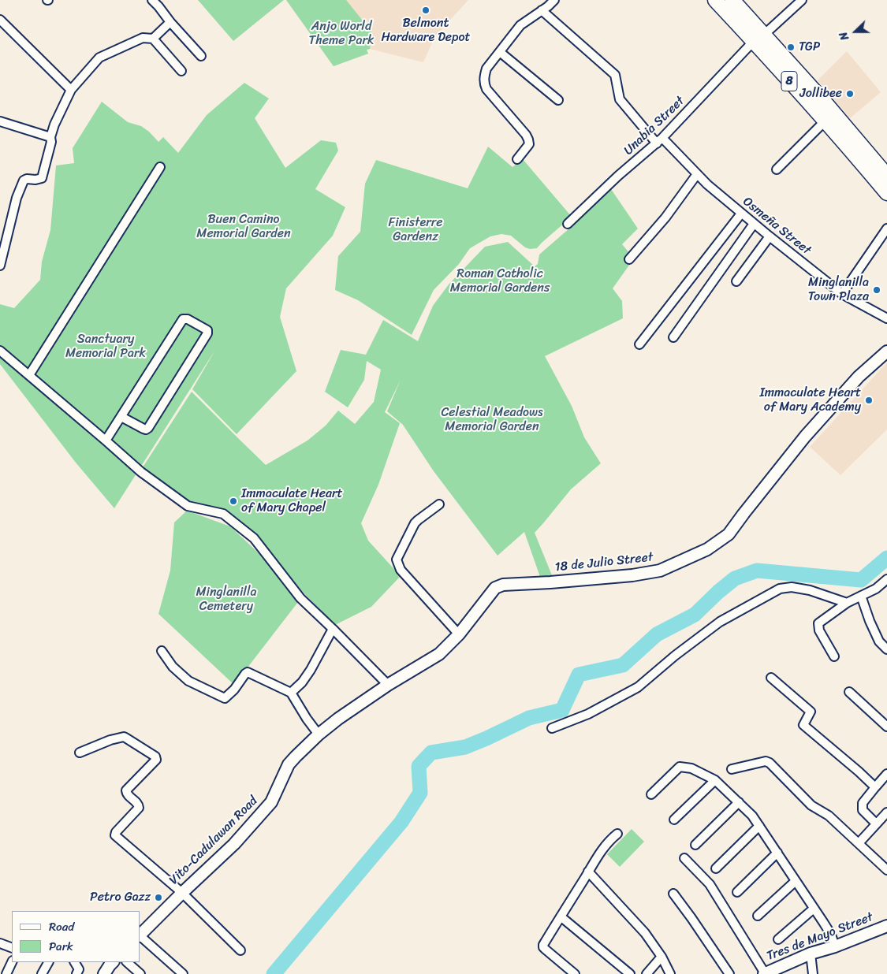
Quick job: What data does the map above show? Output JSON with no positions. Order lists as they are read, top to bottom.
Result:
{
  "streets": {
    "highway": ["8"],
    "street": [
      "Unabia Street",
      "Osmeña Street",
      "18 de Julio Street",
      "Vito-Cadulawan Road",
      "Tres de Mayo Street"
    ]
  },
  "crossings": [
    ["8", "Unabia Street"],
    ["Unabia Street", "Osmeña Street"],
    ["18 de Julio Street", "Vito-Cadulawan Road"]
  ],
  "parks": [
    "Anjo World Theme Park",
    "Buen Camino Memorial Garden",
    "Finisterre Gardenz",
    "Roman Catholic Memorial Gardens",
    "Sanctuary Memorial Park",
    "Celestial Meadows Memorial Garden",
    "Minglanilla Cemetery"
  ],
  "places": [
    "Belmont Hardware Depot",
    "TGP",
    "Jollibee",
    "Minglanilla Town Plaza",
    "Immaculate Heart of Mary Academy",
    "Immaculate Heart of Mary Chapel",
    "Petro Gazz"
  ],
  "legend": ["Road", "Park"],
  "north": "left"
}
